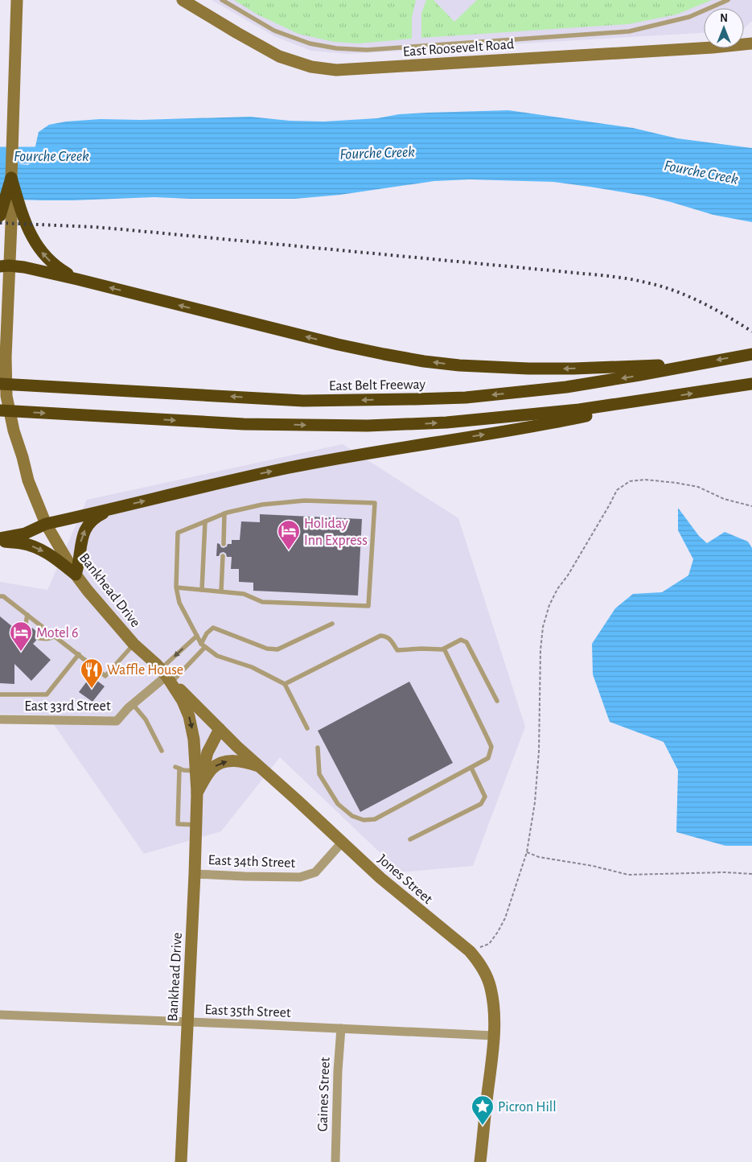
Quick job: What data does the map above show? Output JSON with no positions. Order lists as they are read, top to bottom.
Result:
{
  "streets": {
    "highway": ["East Belt Freeway"],
    "main road": ["East Roosevelt Road", "Bankhead Drive", "Jones Street"],
    "street": [
      "East 33rd Street",
      "East 34th Street",
      "East 35th Street",
      "Gaines Street"
    ]
  },
  "crossings": [
    ["Bankhead Drive", "East 33rd Street"],
    ["Bankhead Drive", "East 34th Street"],
    ["Bankhead Drive", "Jones Street"],
    ["Bankhead Drive", "East 35th Street"],
    ["East 33rd Street", "Jones Street"],
    ["East 34th Street", "Jones Street"],
    ["Jones Street", "East 35th Street"],
    ["East 35th Street", "Gaines Street"]
  ],
  "water": ["Fourche Creek"],
  "places": {
    "hotel": ["Holiday Inn Express", "Motel 6"],
    "restaurant": ["Waffle House"],
    "place": ["Picron Hill"]
  },
  "north": "top"
}
